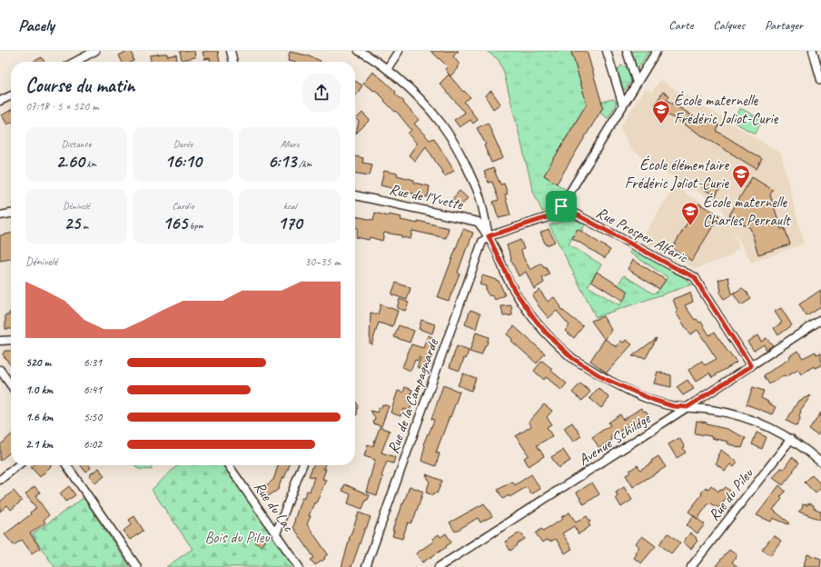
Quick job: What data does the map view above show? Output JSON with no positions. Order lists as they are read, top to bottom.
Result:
{
  "streets": {
    "street": [
      "Rue de l'Yvette",
      "Rue Prosper Alfaric",
      "Rue de la Campagnarde",
      "Avenue Schildge",
      "Rue du Pileu",
      "Rue du Lac"
    ]
  },
  "crossings": [
    ["Rue de l'Yvette", "Rue de la Campagnarde"],
    ["Rue Prosper Alfaric", "Avenue Schildge"]
  ],
  "parks": ["Bois du Pileu"],
  "places": {
    "school or university": ["École maternelle Frédéric Joliot-Curie", "École élémentaire Frédéric Joliot-Curie", "École maternelle Charles Perrault"]
  },
  "page": {
    "header": "Pacely",
    "nav": ["Carte", "Calques", "Partager"],
    "heading": ["Course du matin", "07:18 · 5 × 520 m"],
    "stats": [
      ["Distance", "2.60 km"],
      ["Durée", "16:10"],
      ["Allure", "6:13 /km"],
      ["Dénivelé", "25 m"],
      ["Cardio", "165 bpm"],
      ["kcal", "170"]
    ],
    "chart": ["Dénivelé", "30–35 m"],
    "list": [
      {
        "name": "520 m",
        "note": "6:31"
      },
      {
        "name": "1.0 km",
        "note": "6:41"
      },
      {
        "name": "1.6 km",
        "note": "5:50"
      },
      {
        "name": "2.1 km",
        "note": "6:02"
      }
    ]
  }
}
